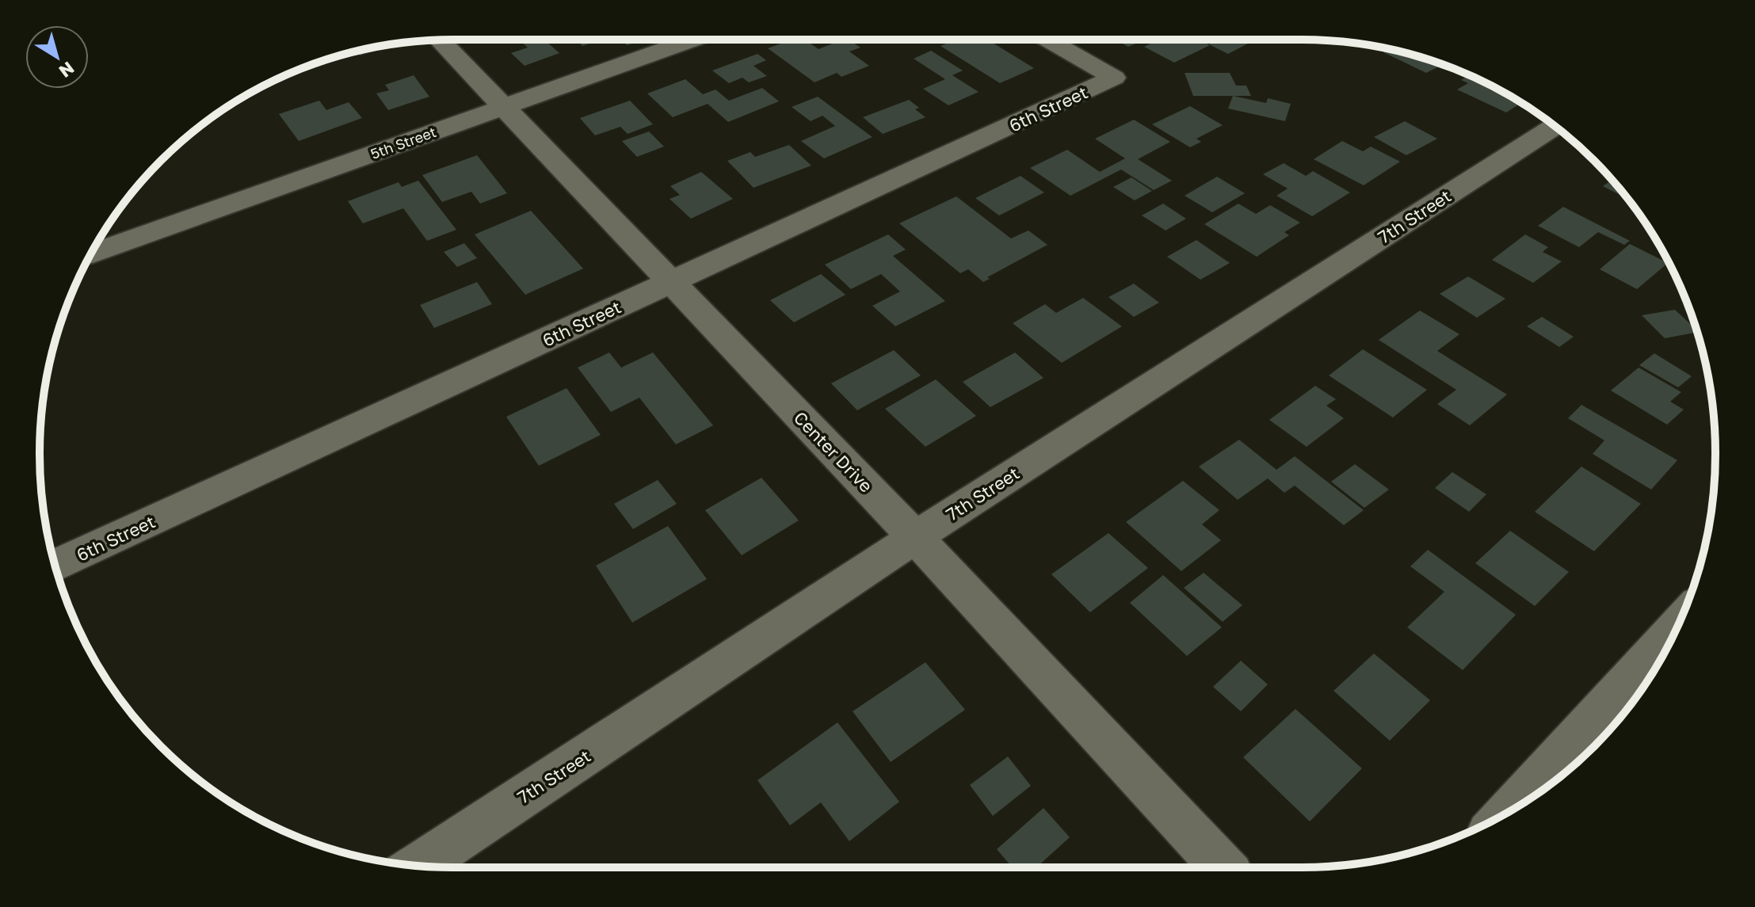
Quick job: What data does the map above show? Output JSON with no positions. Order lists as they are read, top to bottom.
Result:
{
  "streets": {
    "street": [
      "6th Street",
      "5th Street",
      "7th Street",
      "Center Drive"
    ]
  },
  "crossings": [
    ["6th Street", "Center Drive"],
    ["5th Street", "Center Drive"],
    ["7th Street", "Center Drive"]
  ],
  "north": "bottom right"
}
